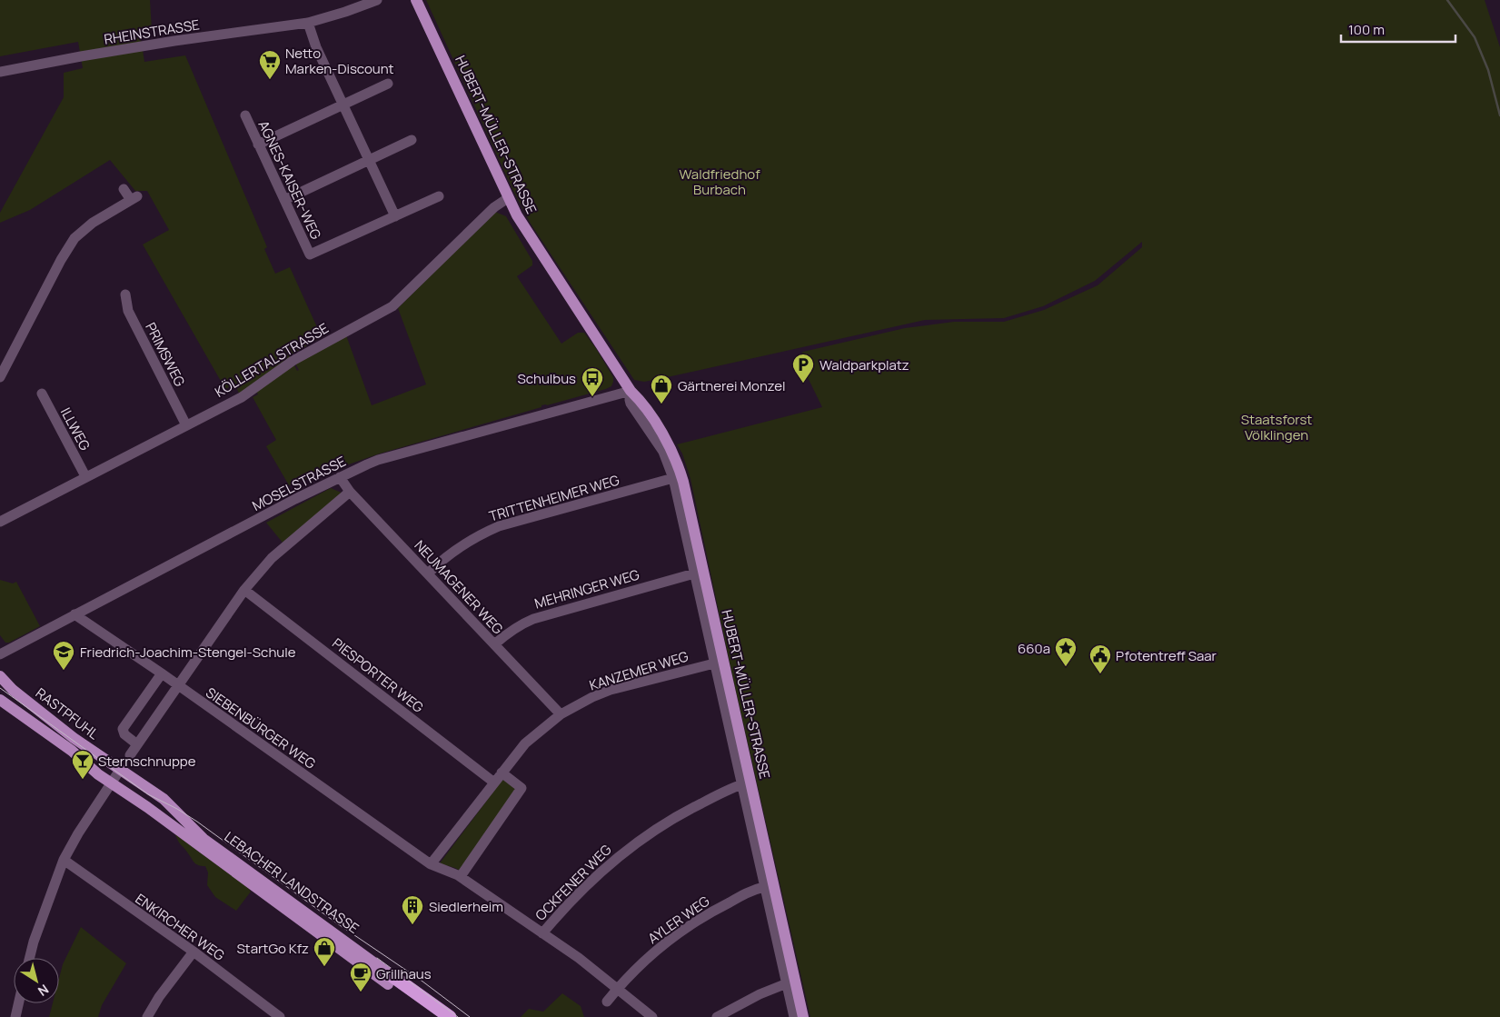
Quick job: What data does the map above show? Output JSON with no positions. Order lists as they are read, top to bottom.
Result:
{
  "streets": {
    "highway": ["LEBACHER LANDSTRASSE"],
    "main road": ["HUBERT-MÜLLER-STRASSE", "RASTPFUHL"],
    "street": [
      "RHEINSTRASSE",
      "AGNES-KAISER-WEG",
      "PRIMSWEG",
      "KÖLLERTALSTRASSE",
      "ILLWEG",
      "MOSELSTRASSE",
      "TRITTENHEIMER WEG",
      "NEUMAGENER WEG",
      "MEHRINGER WEG",
      "KANZEMER WEG",
      "PIESPORTER WEG",
      "SIEBENBÜRGER WEG",
      "OCKFENER WEG",
      "AYLER WEG",
      "ENKIRCHER WEG"
    ]
  },
  "crossings": [
    ["HUBERT-MÜLLER-STRASSE", "KÖLLERTALSTRASSE"],
    ["HUBERT-MÜLLER-STRASSE", "MOSELSTRASSE"],
    ["HUBERT-MÜLLER-STRASSE", "TRITTENHEIMER WEG"],
    ["HUBERT-MÜLLER-STRASSE", "MEHRINGER WEG"],
    ["HUBERT-MÜLLER-STRASSE", "KANZEMER WEG"],
    ["HUBERT-MÜLLER-STRASSE", "OCKFENER WEG"],
    ["HUBERT-MÜLLER-STRASSE", "AYLER WEG"],
    ["PRIMSWEG", "KÖLLERTALSTRASSE"],
    ["KÖLLERTALSTRASSE", "ILLWEG"],
    ["MOSELSTRASSE", "NEUMAGENER WEG"],
    ["MOSELSTRASSE", "SIEBENBÜRGER WEG"],
    ["TRITTENHEIMER WEG", "NEUMAGENER WEG"],
    ["NEUMAGENER WEG", "MEHRINGER WEG"],
    ["NEUMAGENER WEG", "KANZEMER WEG"],
    ["KANZEMER WEG", "PIESPORTER WEG"],
    ["KANZEMER WEG", "SIEBENBÜRGER WEG"],
    ["RASTPFUHL", "LEBACHER LANDSTRASSE"],
    ["SIEBENBÜRGER WEG", "OCKFENER WEG"],
    ["SIEBENBÜRGER WEG", "AYLER WEG"]
  ],
  "parks": ["Waldfriedhof Burbach", "Staatsforst Völklingen"],
  "places": {
    "supermarket": ["Netto Marken-Discount"],
    "parking": ["Waldparkplatz"],
    "bus stop": ["Schulbus"],
    "shop": ["Gärtnerei Monzel", "StartGo Kfz"],
    "place": ["660a"],
    "school or university": ["Friedrich-Joachim-Stengel-Schule"],
    "public building": ["Pfotentreff Saar"],
    "bar": ["Sternschnuppe"],
    "building": ["Siedlerheim"],
    "cafe": ["Grillhaus"]
  },
  "scale_bar": "100 m",
  "north": "bottom right"
}
